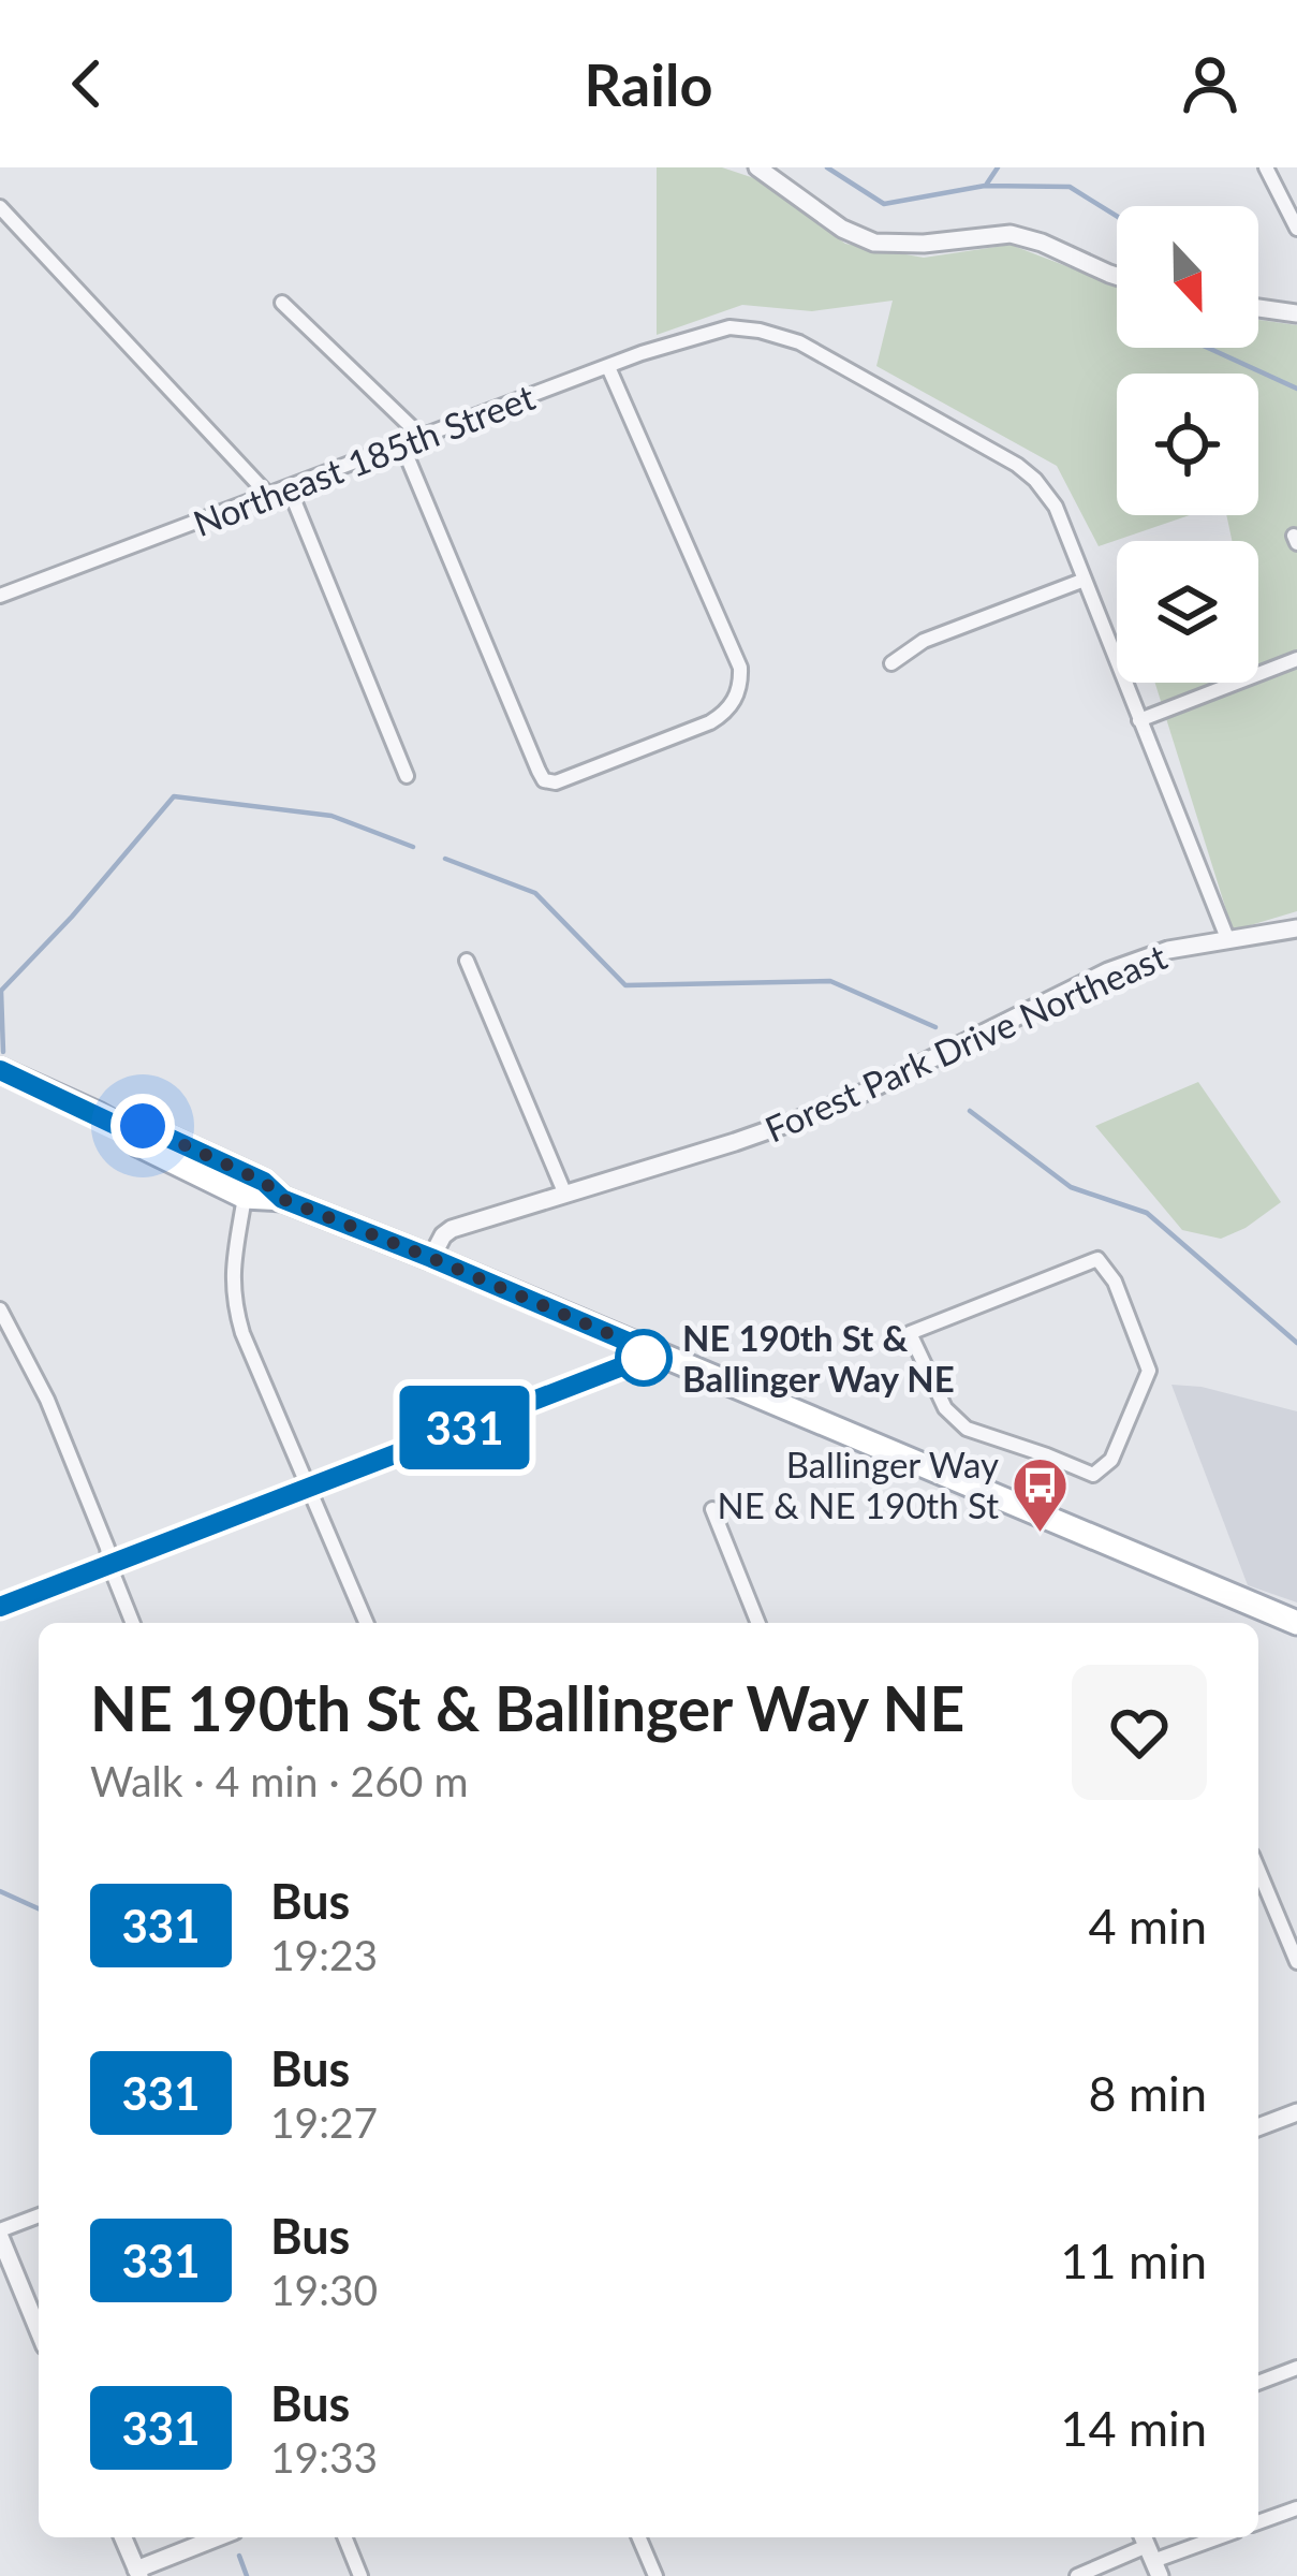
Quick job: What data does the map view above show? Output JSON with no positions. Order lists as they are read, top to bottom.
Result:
{
  "streets": {
    "street": ["Northeast 185th Street", "Forest Park Drive Northeast"]
  },
  "places": {
    "other": ["NE 190th St & Ballinger Way NE"],
    "bus stop": ["Ballinger Way NE & NE 190th St"]
  },
  "lines": ["bus line 331"],
  "north": "bottom",
  "page": {
    "header": "Railo",
    "on_map": "331",
    "heading": ["NE 190th St & Ballinger Way NE", "Walk · 4 min · 260 m"],
    "list": [
      {
        "mark": "331",
        "name": "Bus",
        "note": "19:23",
        "value": "4 min"
      },
      {
        "mark": "331",
        "name": "Bus",
        "note": "19:27",
        "value": "8 min"
      },
      {
        "mark": "331",
        "name": "Bus",
        "note": "19:30",
        "value": "11 min"
      },
      {
        "mark": "331",
        "name": "Bus",
        "note": "19:33",
        "value": "14 min"
      }
    ]
  }
}
